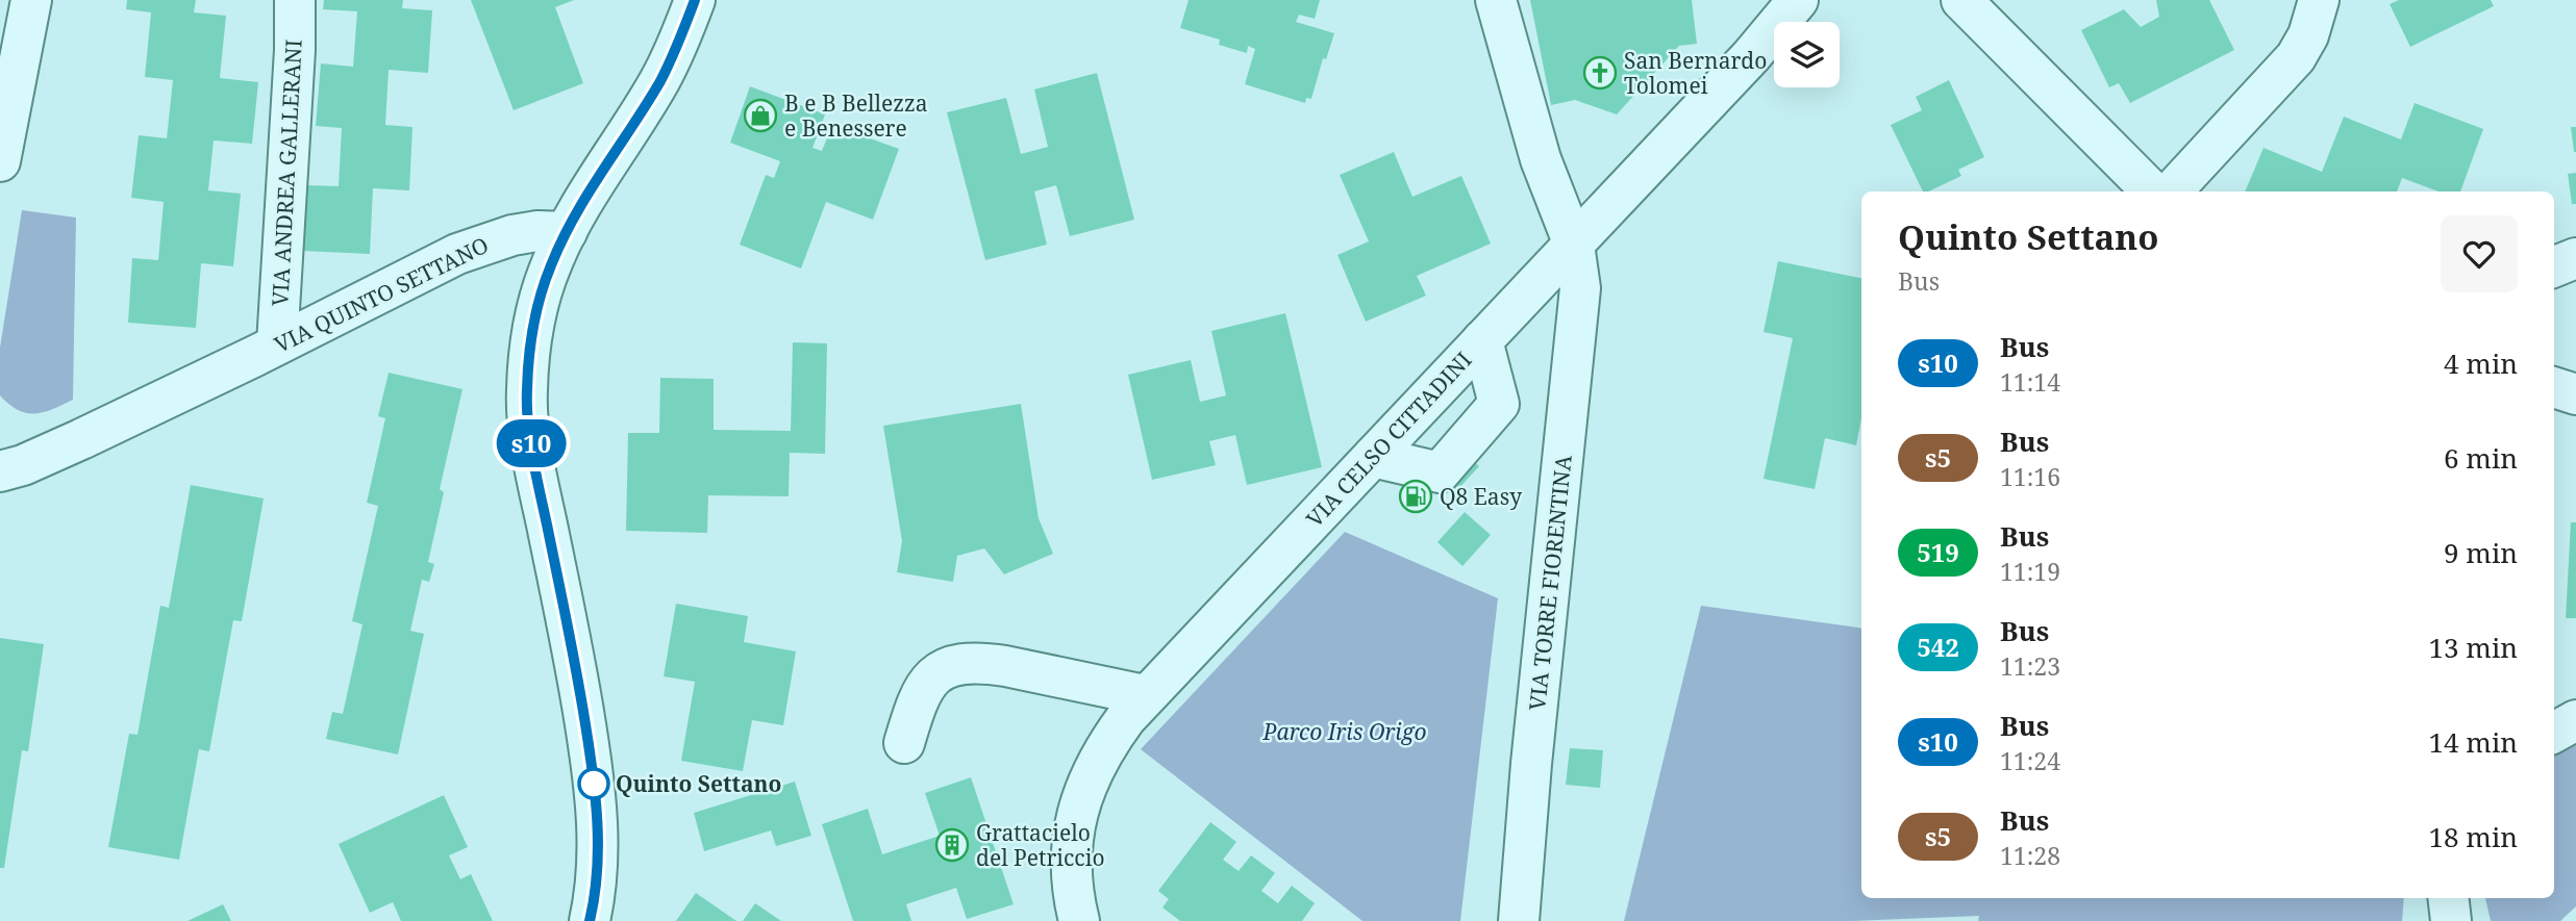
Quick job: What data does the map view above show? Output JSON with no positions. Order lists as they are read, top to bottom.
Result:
{
  "streets": {
    "street": [
      "VIA ANDREA GALLERANI",
      "VIA QUINTO SETTANO",
      "VIA CELSO CITTADINI",
      "VIA TORRE FIORENTINA"
    ]
  },
  "crossings": [
    ["VIA ANDREA GALLERANI", "VIA QUINTO SETTANO"],
    ["VIA CELSO CITTADINI", "VIA TORRE FIORENTINA"]
  ],
  "parks": ["Parco Iris Origo"],
  "places": {
    "church": ["San Bernardo Tolomei"],
    "shop": ["B e B Bellezza e Benessere"],
    "fuel station": ["Q8 Easy"],
    "other": ["Quinto Settano"],
    "building": ["Grattacielo del Petriccio"]
  },
  "lines": ["bus line s10"],
  "page": {
    "on_map": "s10",
    "heading": ["Quinto Settano", "Bus"],
    "list": [
      {
        "mark": "s10",
        "name": "Bus",
        "note": "11:14",
        "value": "4 min"
      },
      {
        "mark": "s5",
        "name": "Bus",
        "note": "11:16",
        "value": "6 min"
      },
      {
        "mark": "519",
        "name": "Bus",
        "note": "11:19",
        "value": "9 min"
      },
      {
        "mark": "542",
        "name": "Bus",
        "note": "11:23",
        "value": "13 min"
      },
      {
        "mark": "s10",
        "name": "Bus",
        "note": "11:24",
        "value": "14 min"
      },
      {
        "mark": "s5",
        "name": "Bus",
        "note": "11:28",
        "value": "18 min"
      }
    ]
  }
}
